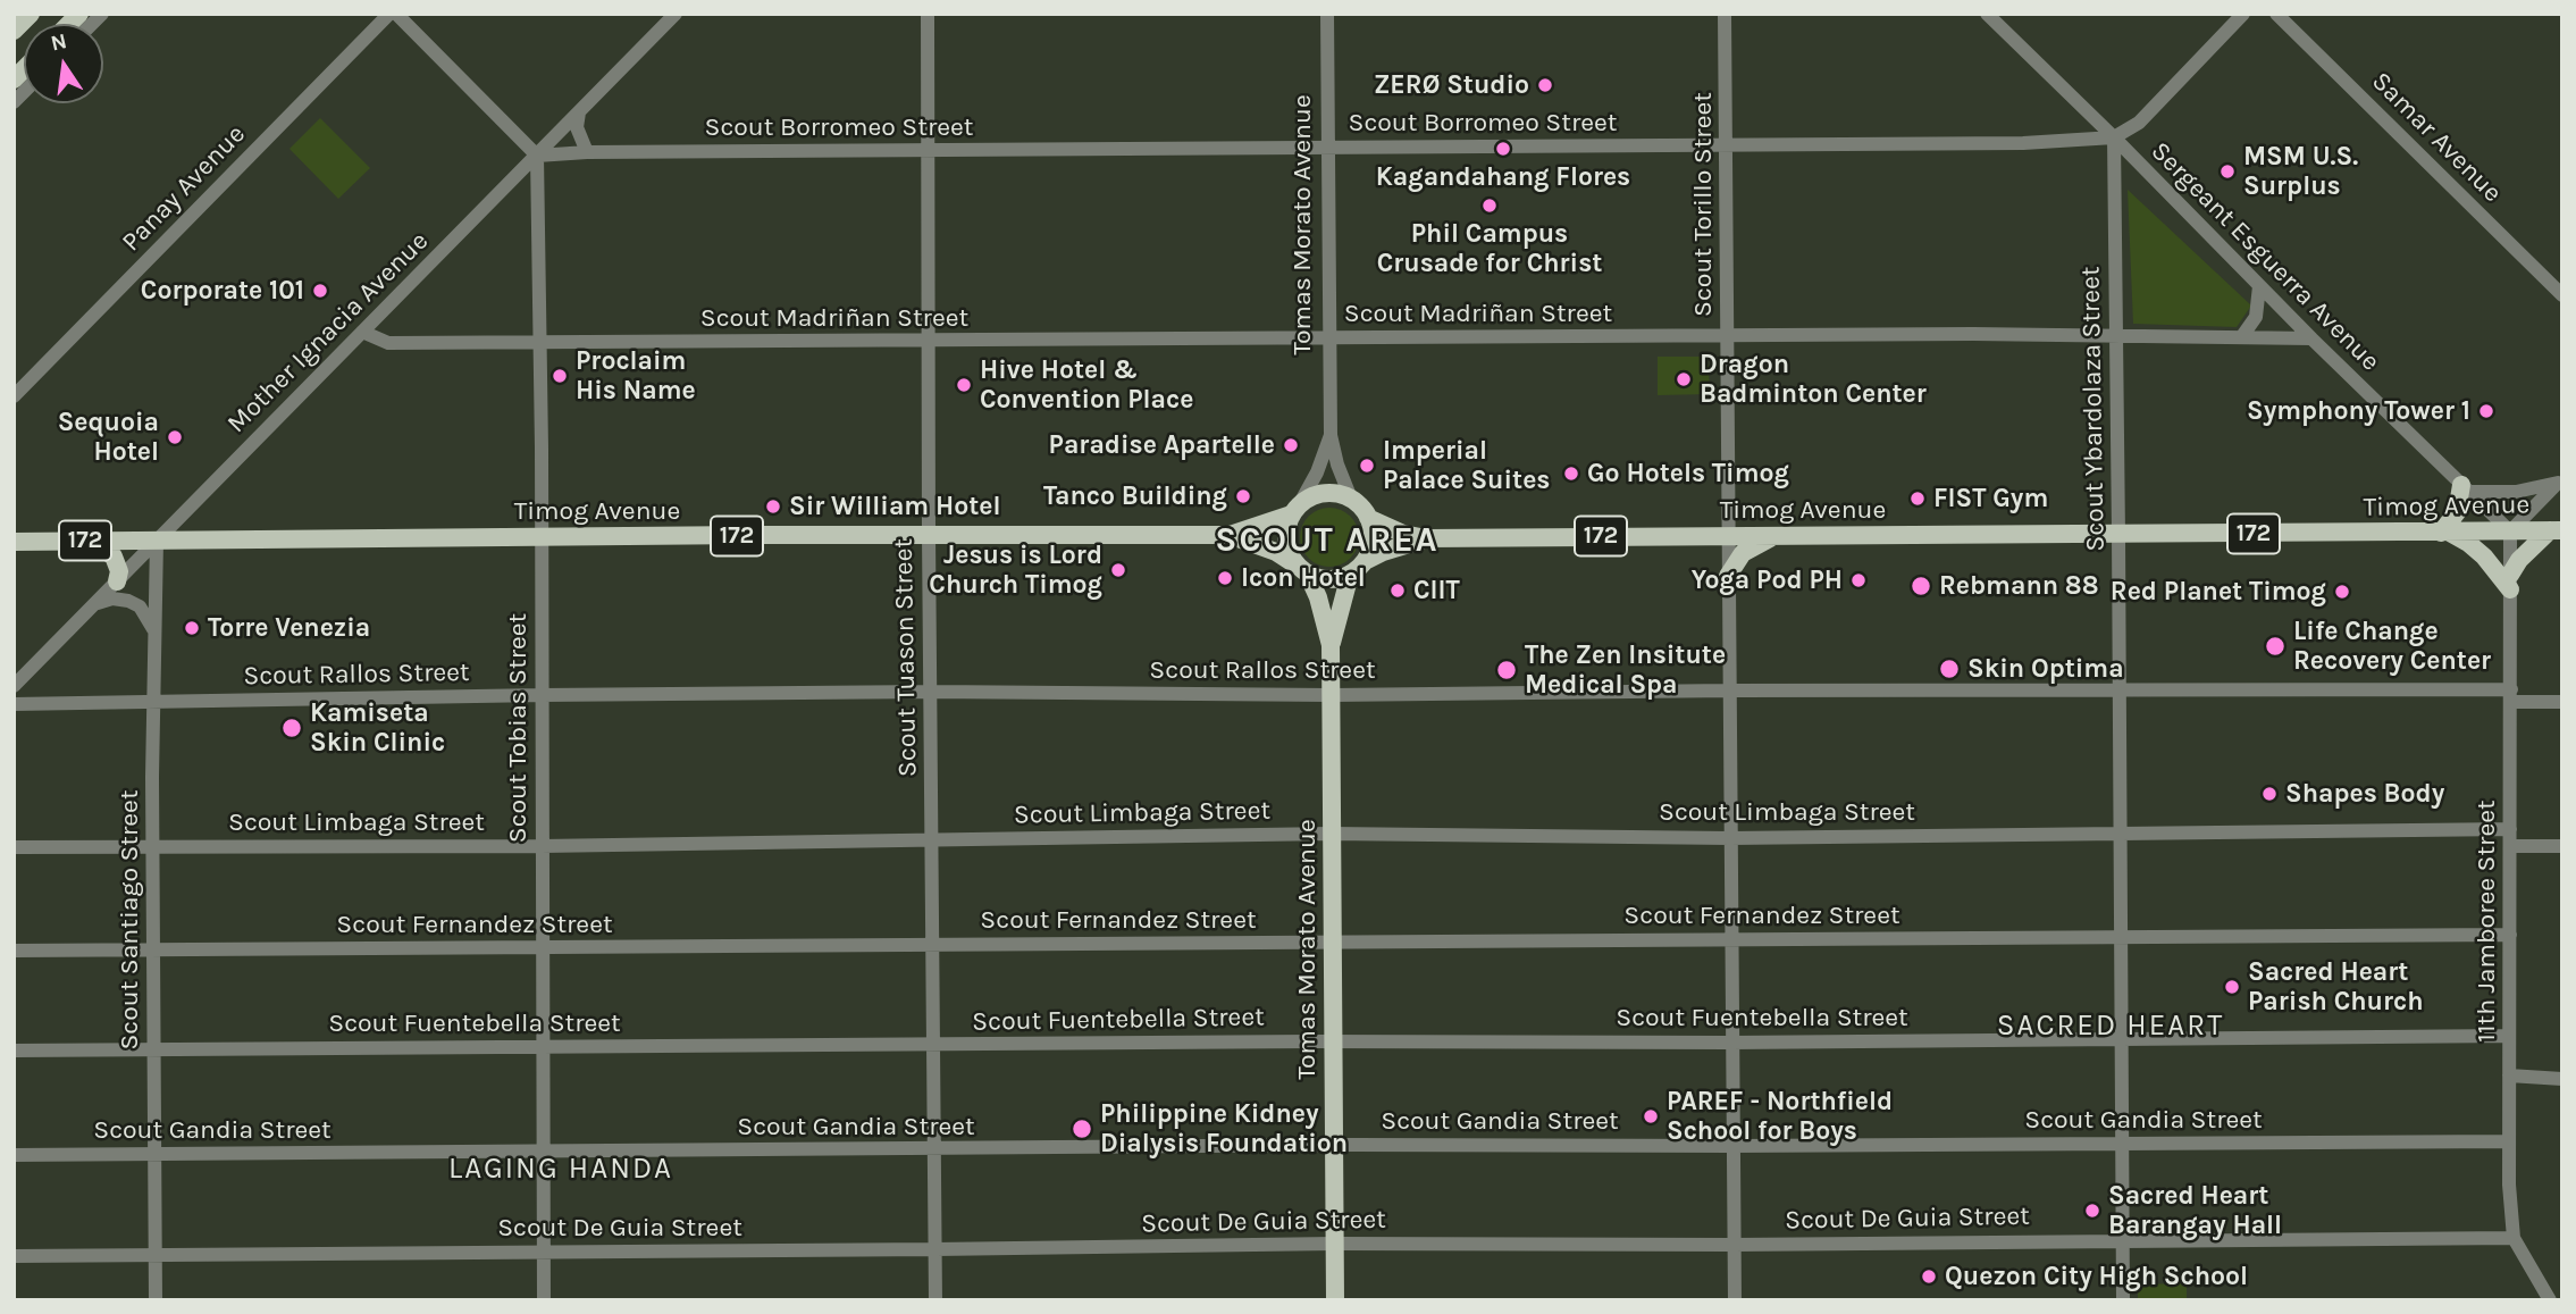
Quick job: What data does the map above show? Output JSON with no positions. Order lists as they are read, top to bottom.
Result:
{
  "streets": {
    "main road": ["Tomas Morato Avenue", "Timog Avenue", "172"],
    "street": [
      "Scout Borromeo Street",
      "Samar Avenue",
      "Panay Avenue",
      "Scout Torillo Street",
      "Sergeant Esguerra Avenue",
      "Scout Madriñan Street",
      "Mother Ignacia Avenue",
      "Scout Ybardolaza Street",
      "Scout Tuason Street",
      "Scout Rallos Street",
      "Scout Tobias Street",
      "Scout Limbaga Street",
      "Scout Fernandez Street",
      "Scout Santiago Street",
      "11th Jamboree Street",
      "Scout Fuentebella Street",
      "Scout Gandia Street",
      "Scout De Guia Street"
    ]
  },
  "crossings": [
    ["Scout Borromeo Street", "Scout Torillo Street"],
    ["Scout Borromeo Street", "Tomas Morato Avenue"],
    ["Scout Borromeo Street", "Sergeant Esguerra Avenue"],
    ["Scout Borromeo Street", "Mother Ignacia Avenue"],
    ["Scout Borromeo Street", "Scout Ybardolaza Street"],
    ["Scout Borromeo Street", "Scout Tuason Street"],
    ["Scout Borromeo Street", "Scout Tobias Street"],
    ["Scout Torillo Street", "Scout Madriñan Street"],
    ["Scout Torillo Street", "Timog Avenue"],
    ["Scout Torillo Street", "Scout Rallos Street"],
    ["Scout Torillo Street", "Scout Limbaga Street"],
    ["Scout Torillo Street", "Scout Fernandez Street"],
    ["Scout Torillo Street", "Scout Fuentebella Street"],
    ["Scout Torillo Street", "Scout Gandia Street"],
    ["Scout Torillo Street", "Scout De Guia Street"],
    ["Tomas Morato Avenue", "Scout Madriñan Street"],
    ["Tomas Morato Avenue", "Timog Avenue"],
    ["Tomas Morato Avenue", "172"],
    ["Tomas Morato Avenue", "Scout Rallos Street"],
    ["Tomas Morato Avenue", "Scout Limbaga Street"],
    ["Tomas Morato Avenue", "Scout Fernandez Street"],
    ["Tomas Morato Avenue", "Scout Fuentebella Street"],
    ["Tomas Morato Avenue", "Scout Gandia Street"],
    ["Tomas Morato Avenue", "Scout De Guia Street"],
    ["Sergeant Esguerra Avenue", "Scout Madriñan Street"],
    ["Sergeant Esguerra Avenue", "Scout Ybardolaza Street"],
    ["Sergeant Esguerra Avenue", "Timog Avenue"],
    ["Sergeant Esguerra Avenue", "11th Jamboree Street"],
    ["Scout Madriñan Street", "Mother Ignacia Avenue"],
    ["Scout Madriñan Street", "Scout Ybardolaza Street"],
    ["Scout Madriñan Street", "Scout Tuason Street"],
    ["Scout Madriñan Street", "Scout Tobias Street"],
    ["Mother Ignacia Avenue", "Timog Avenue"],
    ["Mother Ignacia Avenue", "Scout Tobias Street"],
    ["Mother Ignacia Avenue", "Scout Santiago Street"],
    ["Scout Ybardolaza Street", "Timog Avenue"],
    ["Scout Ybardolaza Street", "Scout Rallos Street"],
    ["Scout Ybardolaza Street", "Scout Limbaga Street"],
    ["Scout Ybardolaza Street", "Scout Fernandez Street"],
    ["Scout Ybardolaza Street", "Scout Fuentebella Street"],
    ["Scout Ybardolaza Street", "Scout Gandia Street"],
    ["Scout Ybardolaza Street", "Scout De Guia Street"],
    ["Timog Avenue", "172"],
    ["Timog Avenue", "Scout Tuason Street"],
    ["Timog Avenue", "Scout Tobias Street"],
    ["Timog Avenue", "Scout Santiago Street"],
    ["Timog Avenue", "11th Jamboree Street"],
    ["Scout Tuason Street", "Scout Rallos Street"],
    ["Scout Tuason Street", "Scout Limbaga Street"],
    ["Scout Tuason Street", "Scout Fernandez Street"],
    ["Scout Tuason Street", "Scout Fuentebella Street"],
    ["Scout Tuason Street", "Scout Gandia Street"],
    ["Scout Tuason Street", "Scout De Guia Street"],
    ["Scout Rallos Street", "Scout Tobias Street"],
    ["Scout Rallos Street", "Scout Santiago Street"],
    ["Scout Rallos Street", "11th Jamboree Street"],
    ["Scout Tobias Street", "Scout Limbaga Street"],
    ["Scout Tobias Street", "Scout Fernandez Street"],
    ["Scout Tobias Street", "Scout Fuentebella Street"],
    ["Scout Tobias Street", "Scout Gandia Street"],
    ["Scout Tobias Street", "Scout De Guia Street"],
    ["Scout Limbaga Street", "Scout Santiago Street"],
    ["Scout Limbaga Street", "11th Jamboree Street"],
    ["Scout Fernandez Street", "Scout Santiago Street"],
    ["Scout Fernandez Street", "11th Jamboree Street"],
    ["Scout Santiago Street", "Scout Fuentebella Street"],
    ["Scout Santiago Street", "Scout Gandia Street"],
    ["Scout Santiago Street", "Scout De Guia Street"],
    ["11th Jamboree Street", "Scout Fuentebella Street"],
    ["11th Jamboree Street", "Scout Gandia Street"],
    ["11th Jamboree Street", "Scout De Guia Street"]
  ],
  "districts": ["SCOUT AREA", "SACRED HEART", "LAGING HANDA"],
  "places": [
    "ZERØ Studio",
    "Kagandahang Flores",
    "MSM U.S. Surplus",
    "Phil Campus Crusade for Christ",
    "Corporate 101",
    "Proclaim His Name",
    "Dragon Badminton Center",
    "Hive Hotel & Convention Place",
    "Symphony Tower 1",
    "Sequoia Hotel",
    "Paradise Apartelle",
    "Imperial Palace Suites",
    "Go Hotels Timog",
    "Tanco Building",
    "FIST Gym",
    "Sir William Hotel",
    "Jesus is Lord Church Timog",
    "Icon Hotel",
    "Yoga Pod PH",
    "Rebmann 88",
    "CIIT",
    "Red Planet Timog",
    "Torre Venezia",
    "Life Change Recovery Center",
    "Skin Optima",
    "The Zen Insitute Medical Spa",
    "Kamiseta Skin Clinic",
    "Shapes Body",
    "Sacred Heart Parish Church",
    "PAREF - Northfield School for Boys",
    "Philippine Kidney Dialysis Foundation",
    "Sacred Heart Barangay Hall",
    "Quezon City High School"
  ],
  "north": "top"
}
